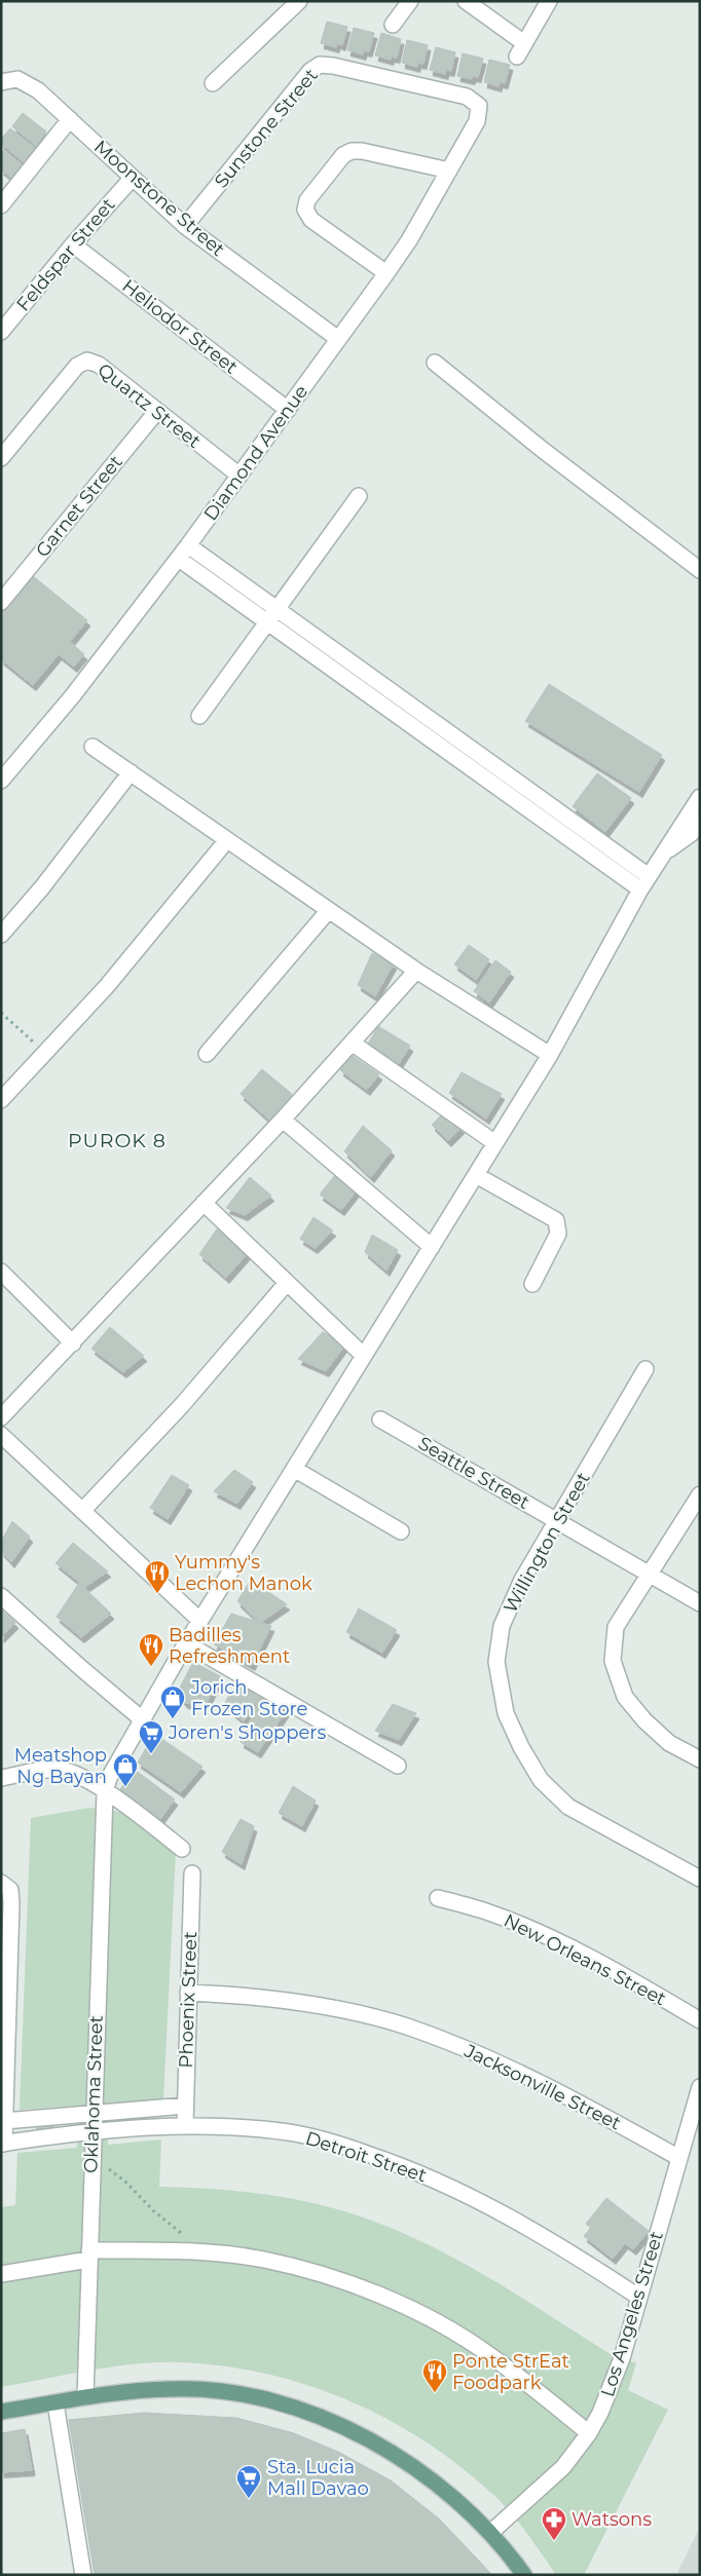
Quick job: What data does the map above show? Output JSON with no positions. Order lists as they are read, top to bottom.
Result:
{
  "streets": {
    "street": [
      "Sunstone Street",
      "Moonstone Street",
      "Feldspar Street",
      "Heliodor Street",
      "Quartz Street",
      "Diamond Avenue",
      "Garnet Street",
      "Seattle Street",
      "Willington Street",
      "New Orleans Street",
      "Phoenix Street",
      "Jacksonville Street",
      "Oklahoma Street",
      "Detroit Street",
      "Los Angeles Street"
    ]
  },
  "crossings": [
    ["Sunstone Street", "Moonstone Street"],
    ["Sunstone Street", "Diamond Avenue"],
    ["Moonstone Street", "Feldspar Street"],
    ["Moonstone Street", "Diamond Avenue"],
    ["Feldspar Street", "Heliodor Street"],
    ["Heliodor Street", "Diamond Avenue"],
    ["Quartz Street", "Diamond Avenue"],
    ["Quartz Street", "Garnet Street"],
    ["Seattle Street", "Willington Street"],
    ["Phoenix Street", "Jacksonville Street"],
    ["Phoenix Street", "Detroit Street"],
    ["Jacksonville Street", "Los Angeles Street"],
    ["Oklahoma Street", "Detroit Street"],
    ["Detroit Street", "Los Angeles Street"]
  ],
  "districts": ["PUROK 8"],
  "places": {
    "restaurant": ["Yummy's Lechon Manok", "Badilles Refreshment", "Ponte StrEat Foodpark"],
    "shop": ["Jorich Frozen Store", "Meatshop Ng Bayan"],
    "supermarket": ["Joren's Shoppers", "Sta. Lucia Mall Davao"],
    "pharmacy": ["Watsons"]
  }
}
